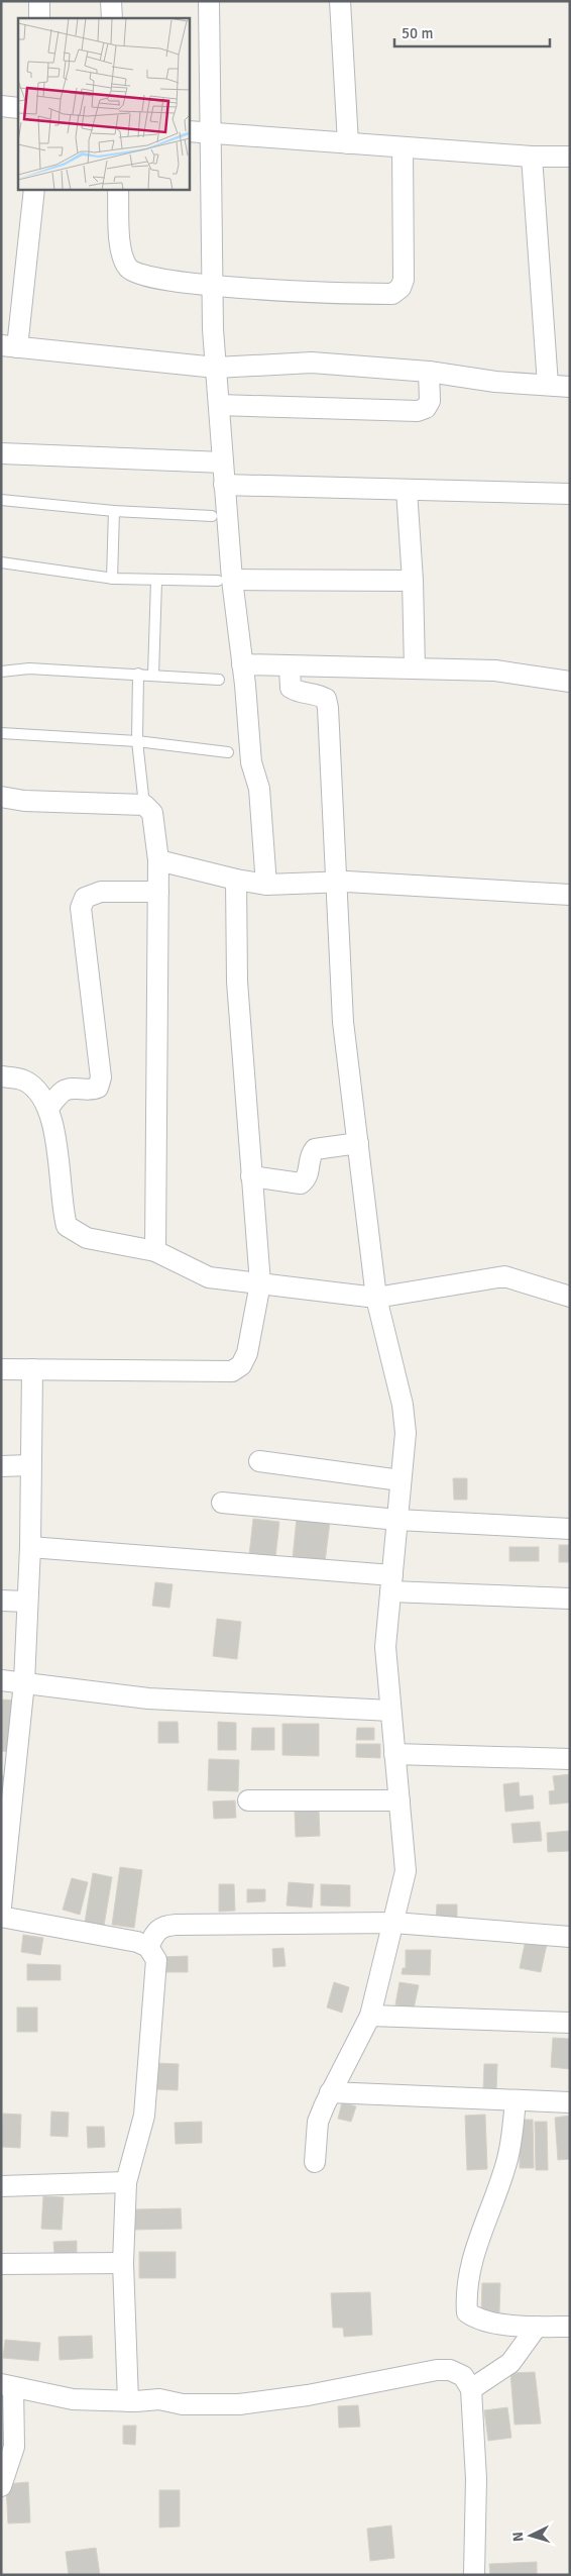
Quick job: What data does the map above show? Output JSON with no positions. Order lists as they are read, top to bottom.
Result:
{
  "scale_bar": "50 m",
  "north": "left"
}
